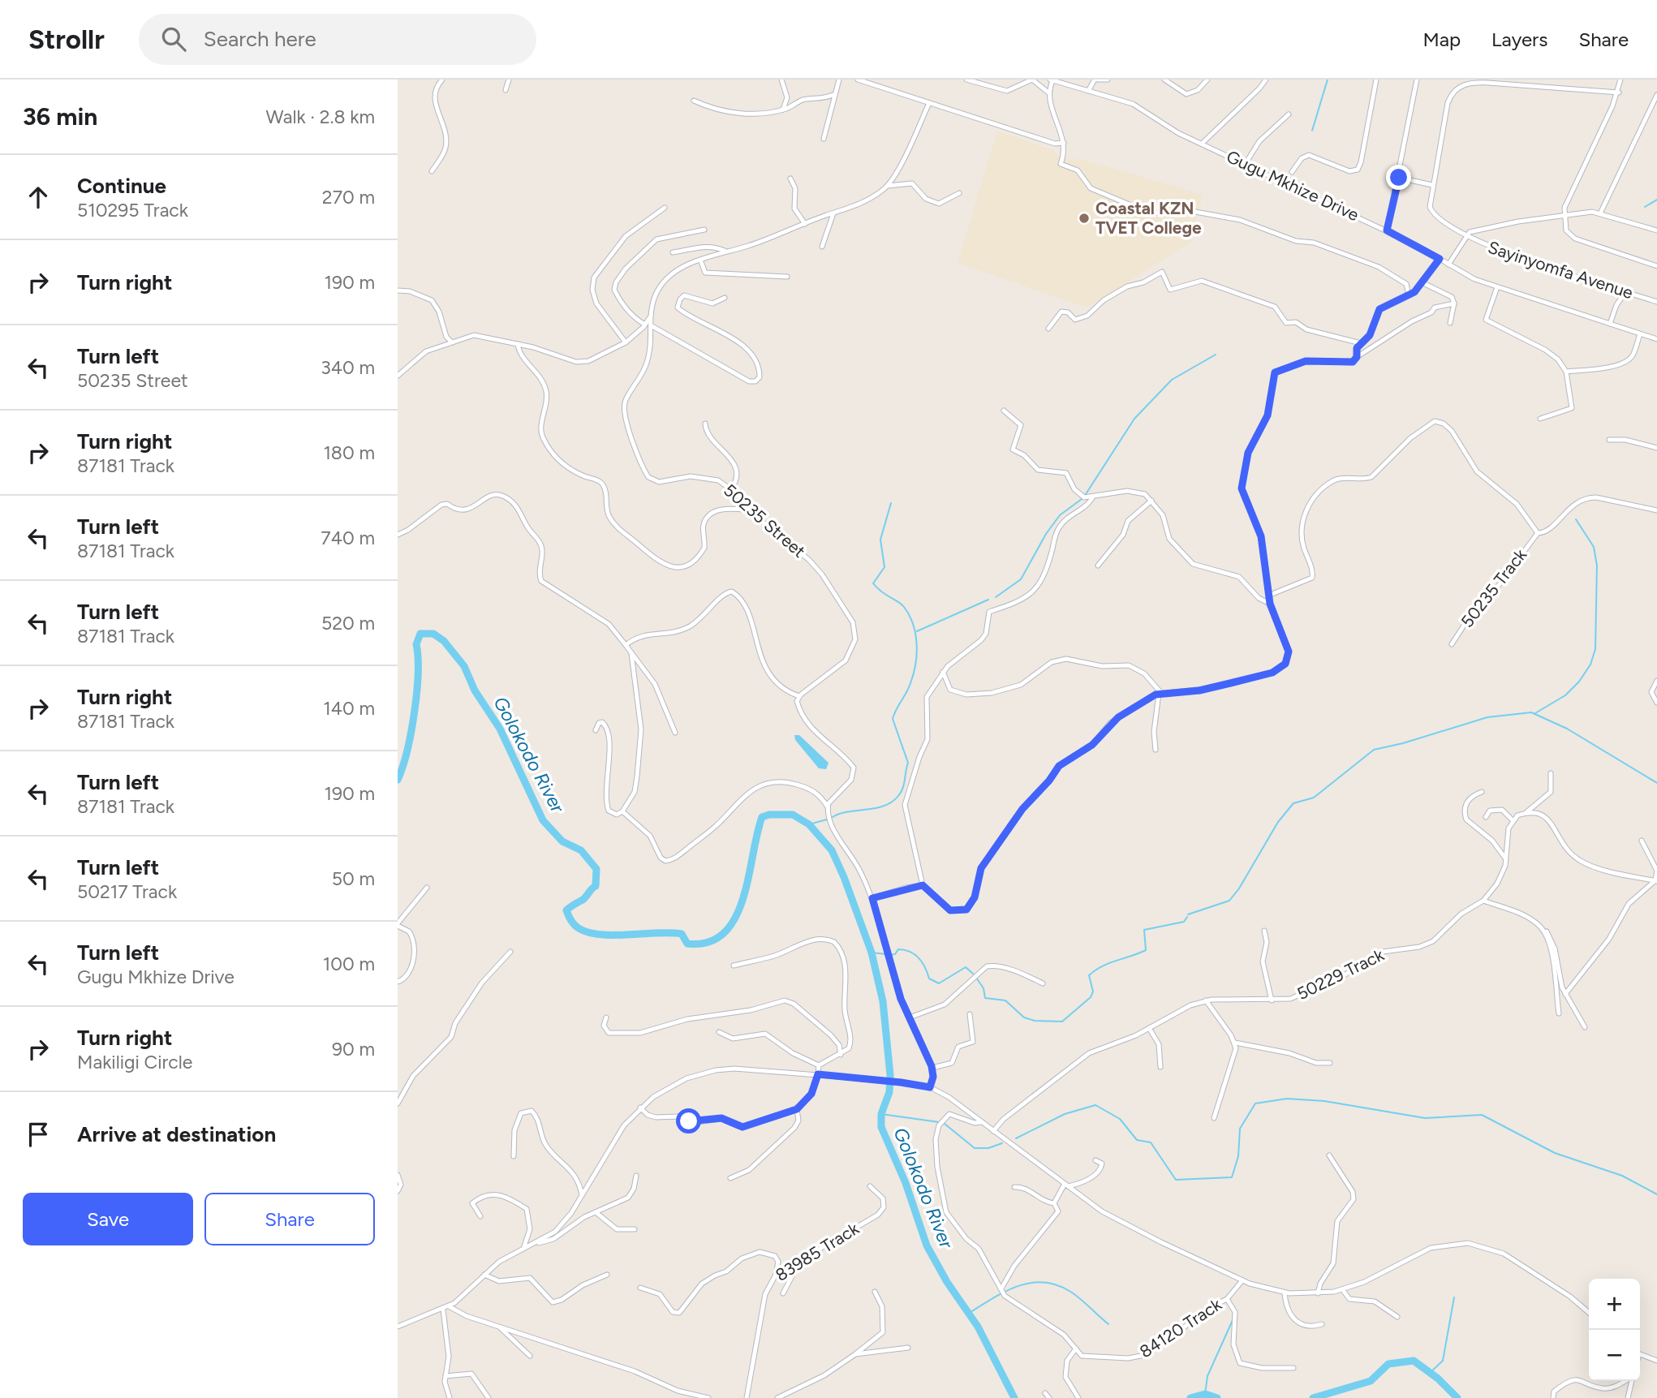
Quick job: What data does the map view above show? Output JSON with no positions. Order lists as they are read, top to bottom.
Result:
{
  "streets": {
    "street": [
      "Gugu Mkhize Drive",
      "Sayinyomfa Avenue",
      "50235 Street",
      "50235 Track",
      "50229 Track",
      "83985 Track",
      "84120 Track"
    ]
  },
  "water": ["Golokodo River"],
  "places": ["Coastal KZN TVET College"],
  "page": {
    "header": "Strollr",
    "search": "Search here",
    "nav": ["Map", "Layers", "Share"],
    "heading": ["36 min", "Walk · 2.8 km"],
    "list": [
      ["Continue", "510295 Track", "270 m"],
      ["Turn right", "190 m"],
      ["Turn left", "50235 Street", "340 m"],
      ["Turn right", "87181 Track", "180 m"],
      ["Turn left", "87181 Track", "740 m"],
      ["Turn left", "87181 Track", "520 m"],
      ["Turn right", "87181 Track", "140 m"],
      ["Turn left", "87181 Track", "190 m"],
      ["Turn left", "50217 Track", "50 m"],
      ["Turn left", "Gugu Mkhize Drive", "100 m"],
      ["Turn right", "Makiligi Circle", "90 m"],
      "Arrive at destination"
    ],
    "buttons": ["Save", "Share"],
    "map_buttons": ["+", "−"]
  }
}
